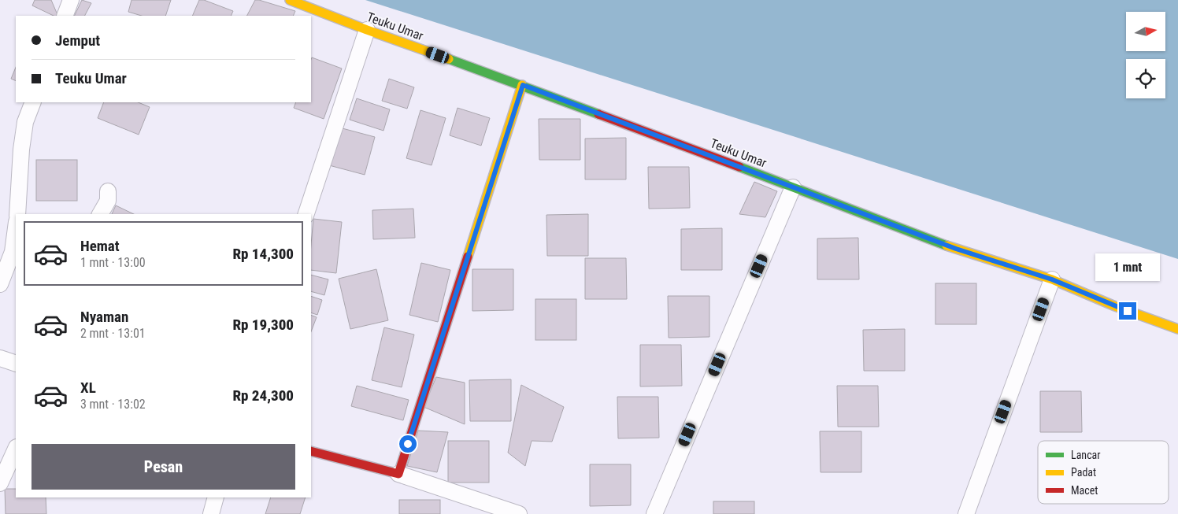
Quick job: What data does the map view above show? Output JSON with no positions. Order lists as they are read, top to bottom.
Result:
{
  "streets": {
    "street": ["Teuku Umar"]
  },
  "legend": ["Lancar", "Padat", "Macet"],
  "north": "right",
  "page": {
    "banner": ["Jemput", "Teuku Umar"],
    "list": [
      {
        "name": "Hemat",
        "note": "1 mnt · 13:00",
        "value": "Rp 14,300"
      },
      {
        "name": "Nyaman",
        "note": "2 mnt · 13:01",
        "value": "Rp 19,300"
      },
      {
        "name": "XL",
        "note": "3 mnt · 13:02",
        "value": "Rp 24,300"
      }
    ],
    "bubble": "1 mnt",
    "buttons": "Pesan"
  }
}
